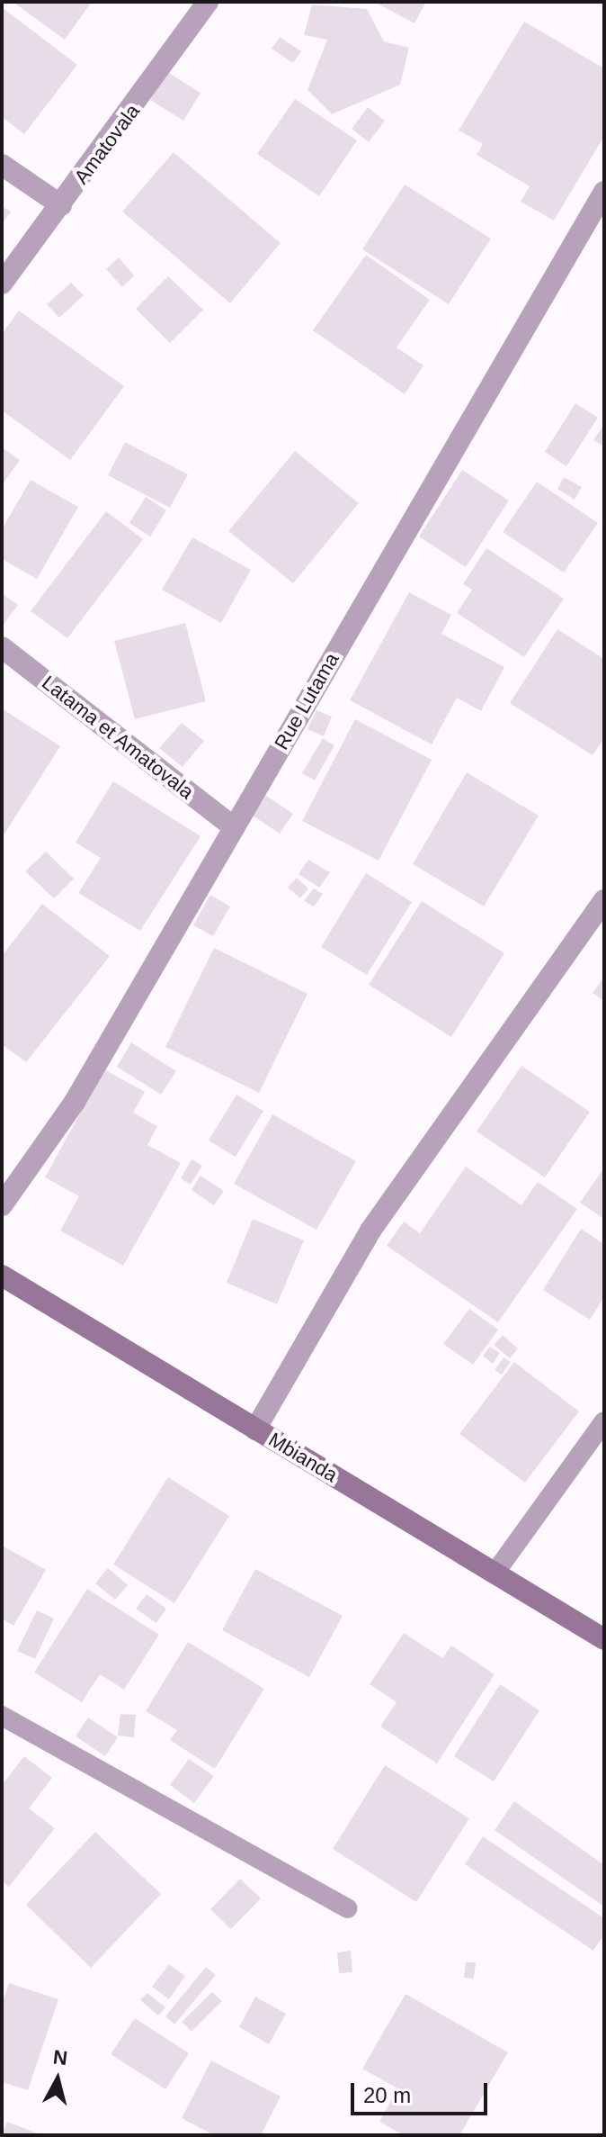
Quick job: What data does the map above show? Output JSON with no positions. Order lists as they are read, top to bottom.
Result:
{
  "streets": {
    "street": [
      "Amatovala",
      "Rue Lutama",
      "Latama et Amatovala",
      "Mbianda"
    ]
  },
  "crossings": [
    ["Rue Lutama", "Latama et Amatovala"]
  ],
  "scale_bar": "20 m",
  "north": "top"
}
